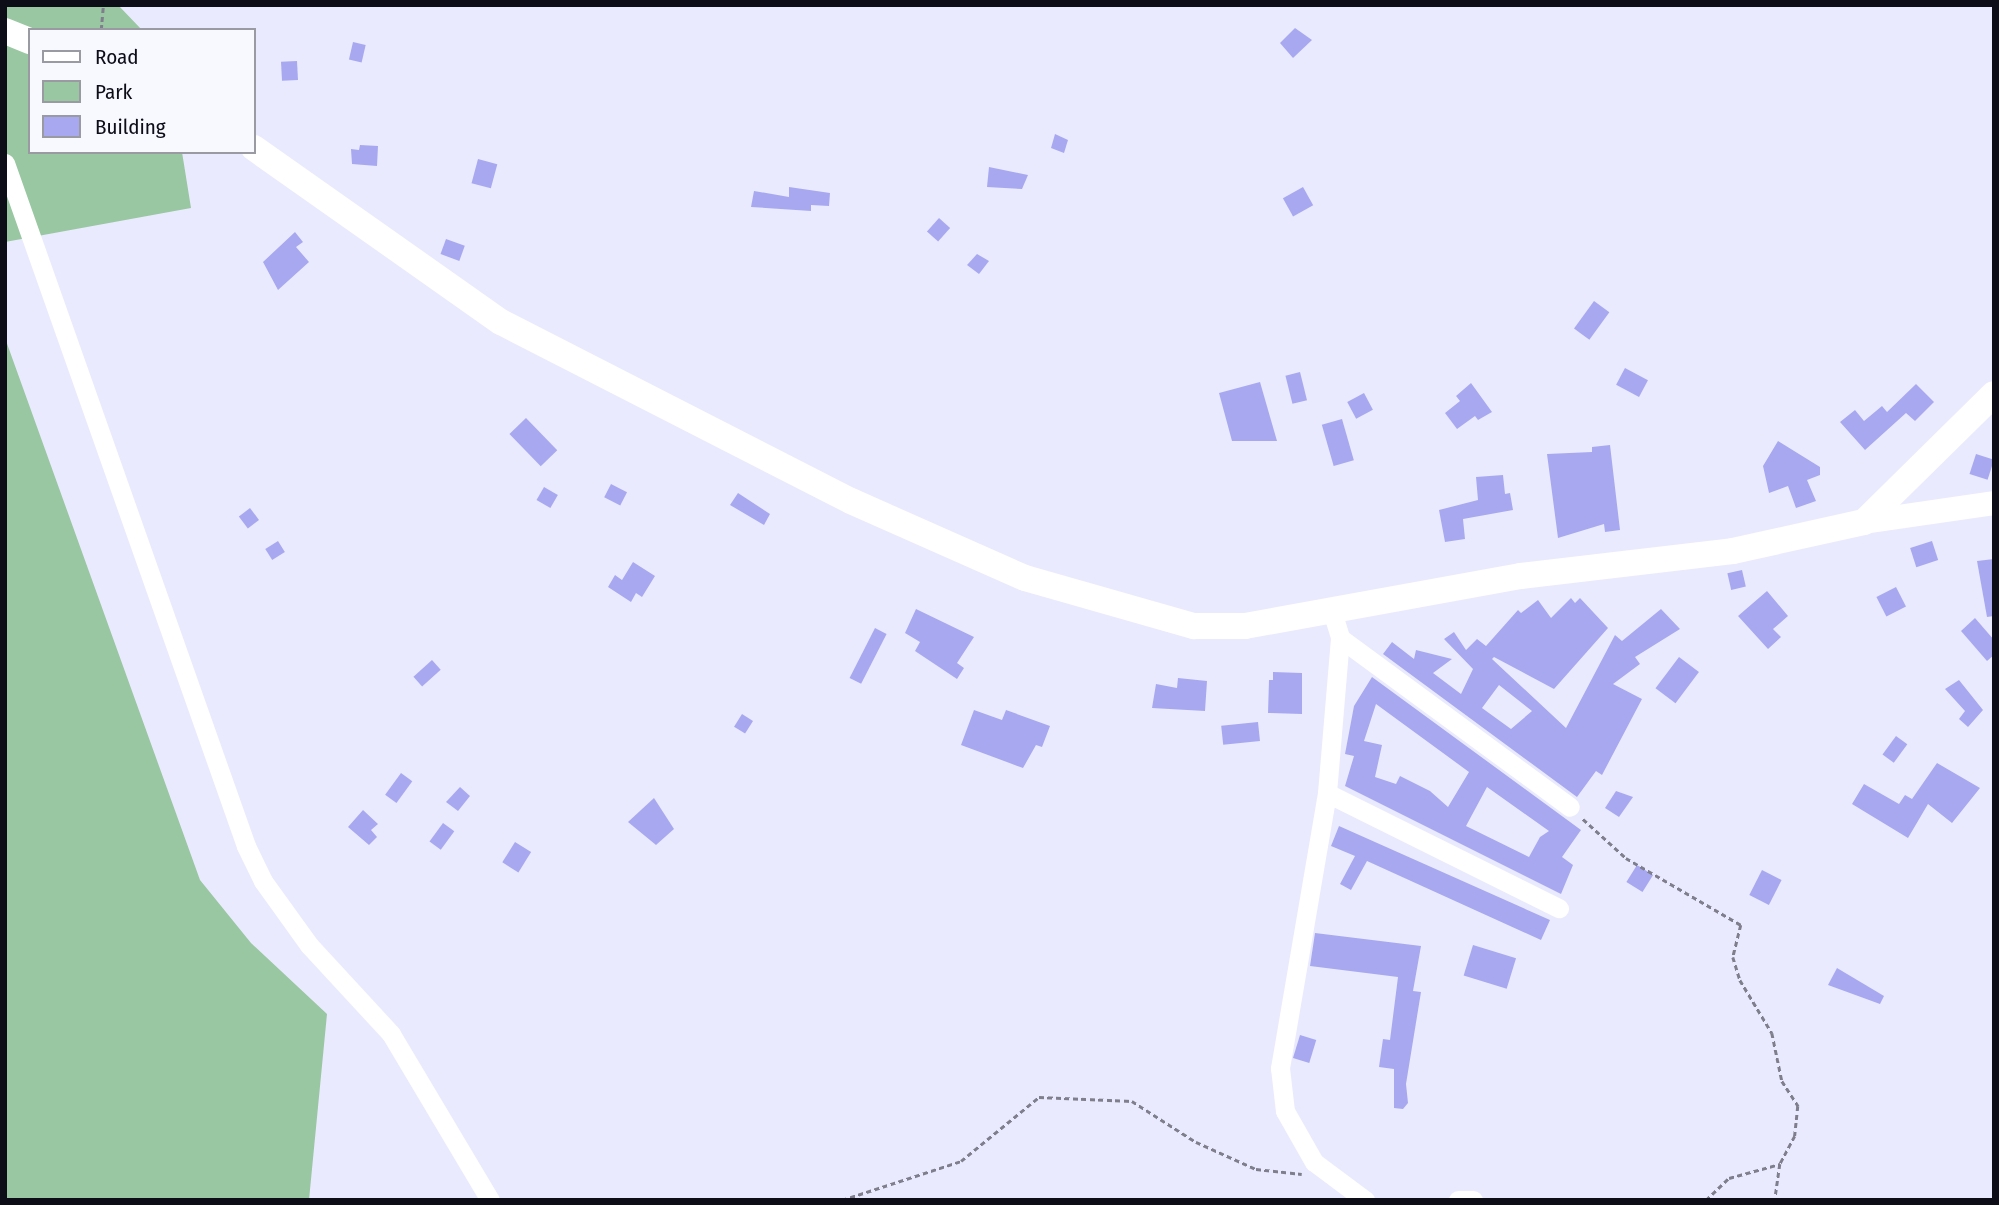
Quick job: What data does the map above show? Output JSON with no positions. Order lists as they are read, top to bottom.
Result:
{
  "legend": ["Road", "Park", "Building"]
}
